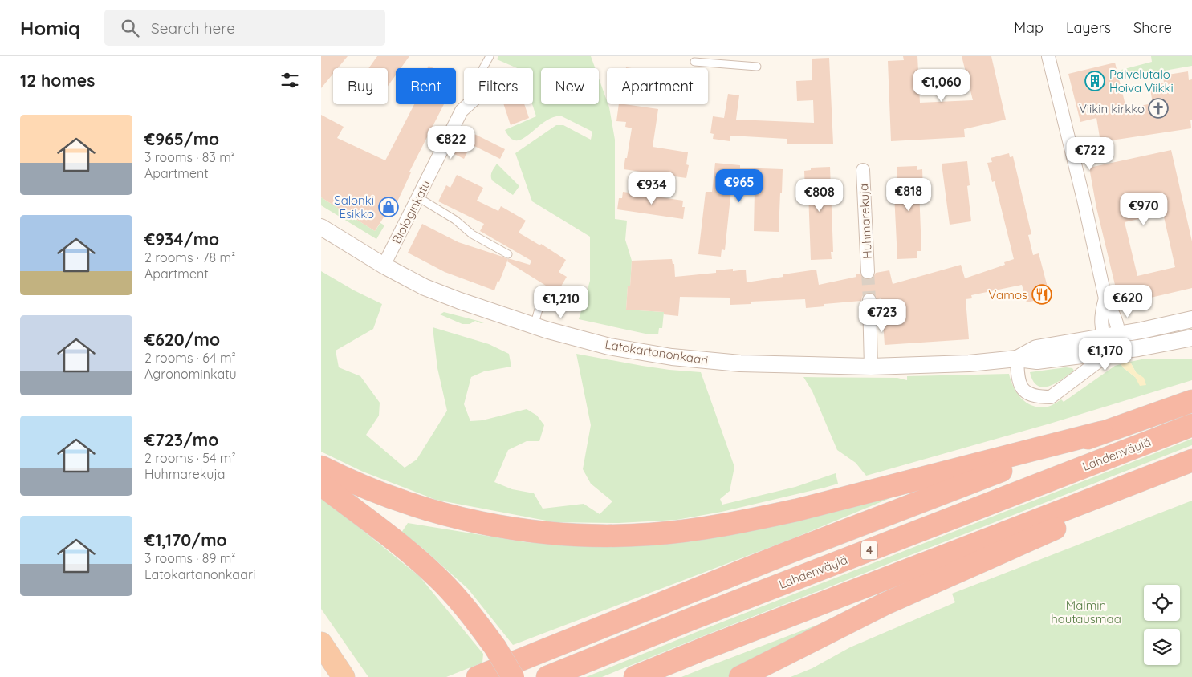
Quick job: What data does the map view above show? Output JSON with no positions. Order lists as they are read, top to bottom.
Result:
{
  "streets": {
    "highway": ["Lahdenväylä", "4"],
    "street": ["Biologinkatu", "Huhmarekuja", "Latokartanonkaari"]
  },
  "crossings": [
    ["Biologinkatu", "Latokartanonkaari"]
  ],
  "parks": ["Malmin hautausmaa"],
  "places": {
    "building": ["Palvelutalo Hoiva Viikki"],
    "church": ["Viikin kirkko"],
    "shop": ["Salonki Esikko"],
    "restaurant": ["Vamos"]
  },
  "page": {
    "header": "Homiq",
    "search": "Search here",
    "nav": ["Map", "Layers", "Share"],
    "heading": "12 homes",
    "chip": [
      "Buy",
      "Rent",
      "Filters",
      "New",
      "Apartment"
    ],
    "price": [
      "€1,060",
      "€822",
      "€722",
      "€965",
      "€934",
      "€818",
      "€808",
      "€970",
      "€620",
      "€1,210",
      "€723",
      "€1,170"
    ],
    "list": [
      {
        "name": "€965/mo",
        "note": "3 rooms · 83 m² · Apartment"
      },
      {
        "name": "€934/mo",
        "note": "2 rooms · 78 m² · Apartment"
      },
      {
        "name": "€620/mo",
        "note": "2 rooms · 64 m² · Agronominkatu"
      },
      {
        "name": "€723/mo",
        "note": "2 rooms · 54 m² · Huhmarekuja"
      },
      {
        "name": "€1,170/mo",
        "note": "3 rooms · 89 m² · Latokartanonkaari"
      }
    ]
  }
}
